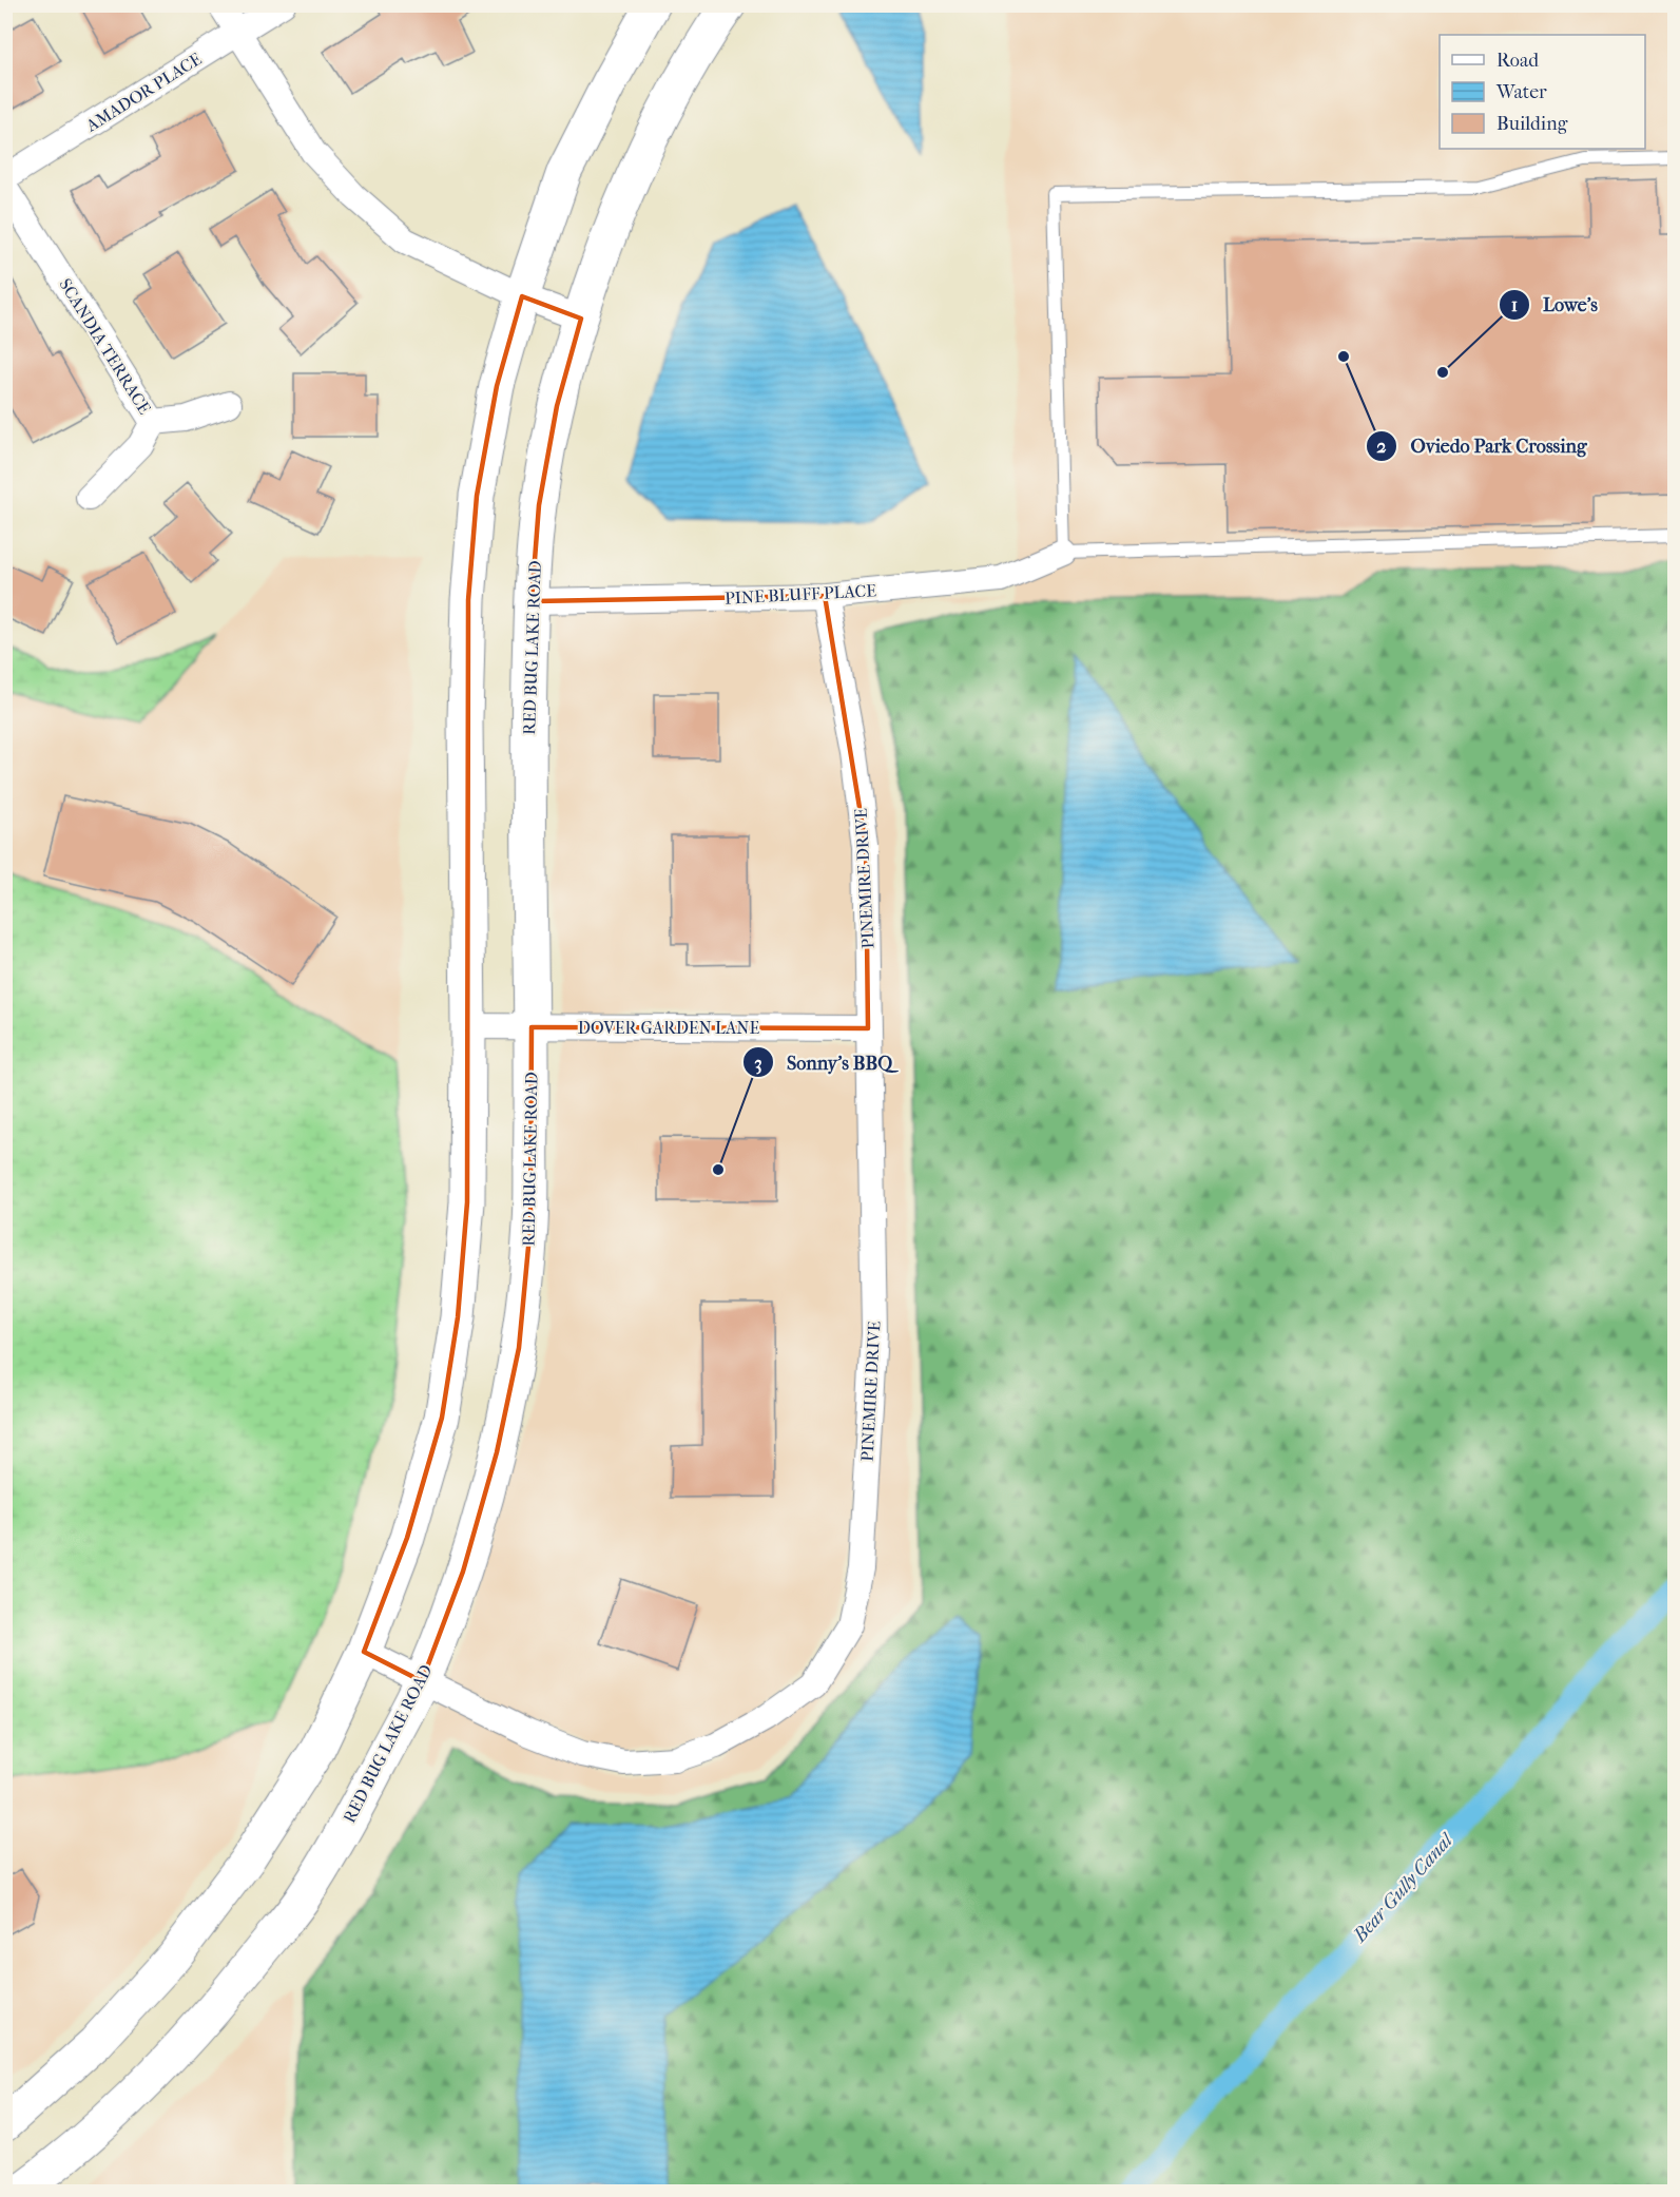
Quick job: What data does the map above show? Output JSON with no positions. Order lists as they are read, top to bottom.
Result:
{
  "streets": {
    "main road": ["RED BUG LAKE ROAD"],
    "street": [
      "AMADOR PLACE",
      "SCANDIA TERRACE",
      "PINE BLUFF PLACE",
      "PINEMIRE DRIVE",
      "DOVER GARDEN LANE"
    ]
  },
  "crossings": [
    ["PINE BLUFF PLACE", "RED BUG LAKE ROAD"],
    ["PINE BLUFF PLACE", "PINEMIRE DRIVE"],
    ["RED BUG LAKE ROAD", "PINEMIRE DRIVE"],
    ["RED BUG LAKE ROAD", "DOVER GARDEN LANE"],
    ["PINEMIRE DRIVE", "DOVER GARDEN LANE"]
  ],
  "water": ["Bear Gully Canal"],
  "places": ["Oviedo Park Crossing", "Lowe's", "Sonny's BBQ"],
  "legend": ["Road", "Water", "Building"]
}
